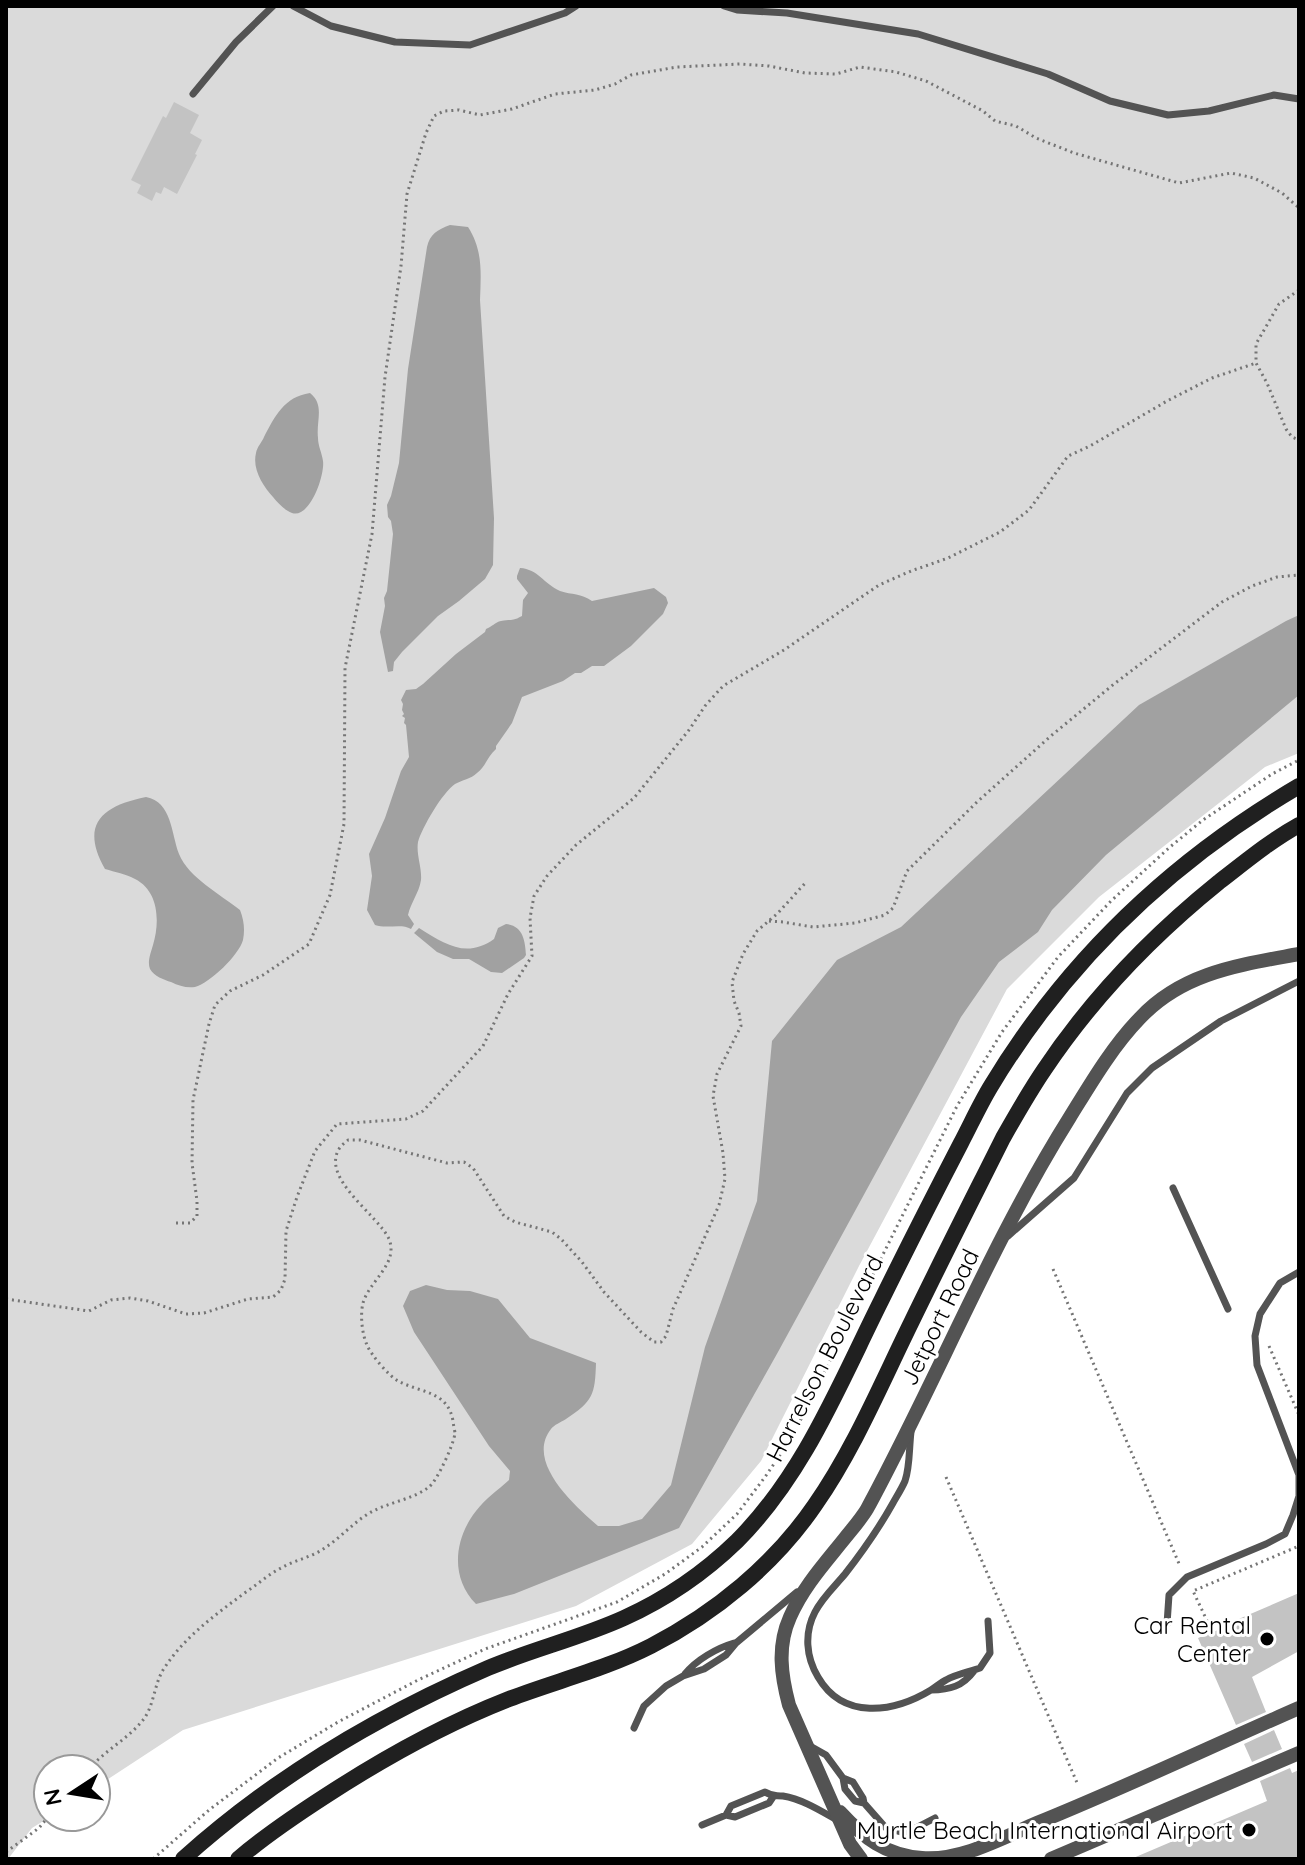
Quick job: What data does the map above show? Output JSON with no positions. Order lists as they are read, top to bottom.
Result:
{
  "streets": {
    "main road": ["Harrelson Boulevard"],
    "street": ["Jetport Road"]
  },
  "places": ["Car Rental Center", "Myrtle Beach International Airport"],
  "north": "left"
}
